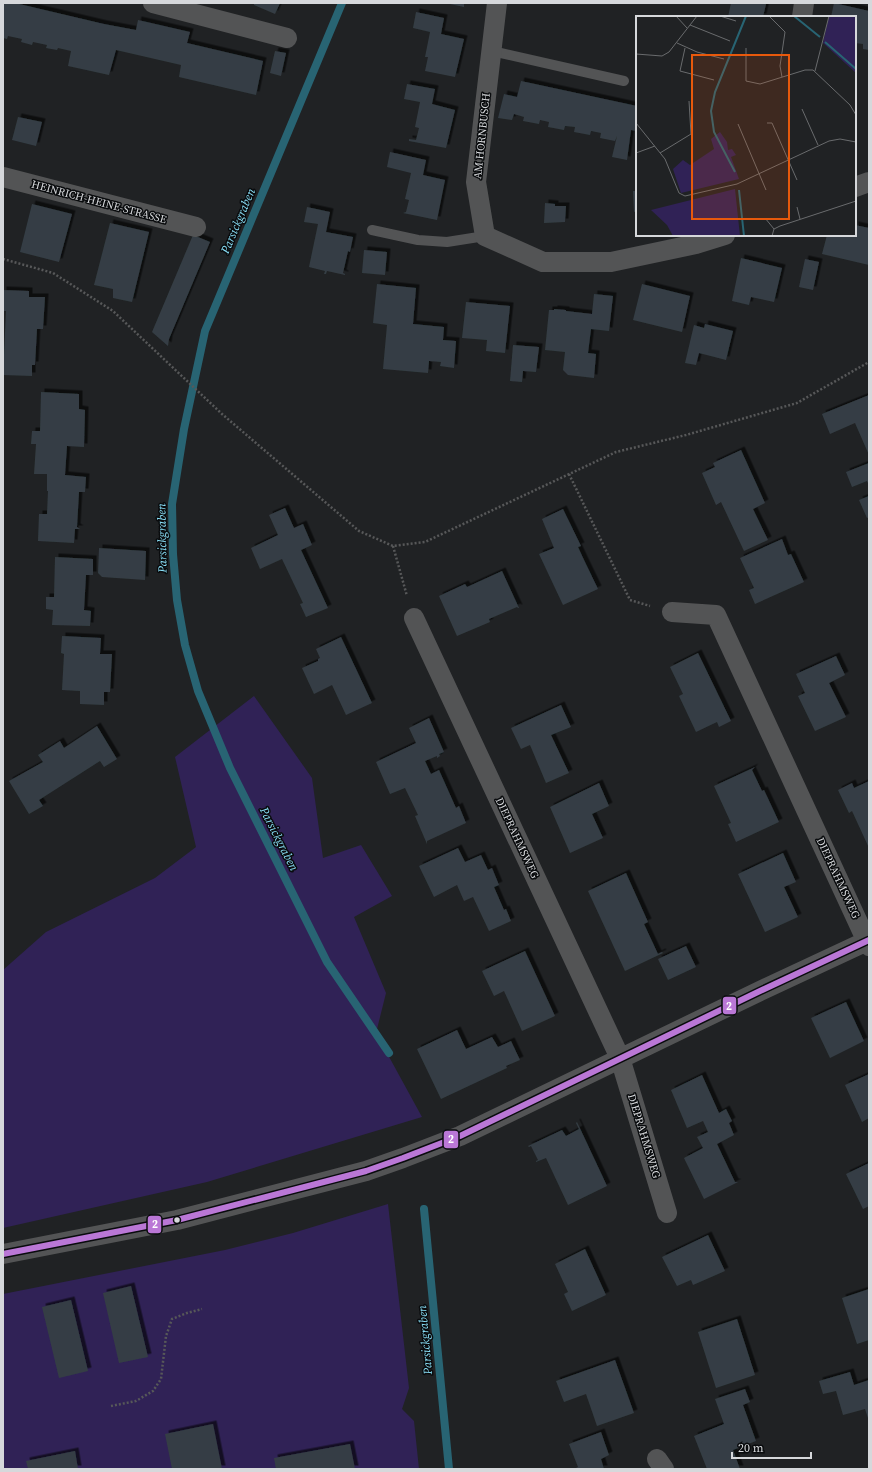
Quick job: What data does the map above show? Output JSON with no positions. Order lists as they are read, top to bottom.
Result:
{
  "streets": {
    "street": ["AM HORNBUSCH", "HEINRICH-HEINE-STRASSE", "DIEPRAHMSWEG"]
  },
  "water": ["Parsickgraben"],
  "lines": ["transit line 2"],
  "scale_bar": "20 m"
}
